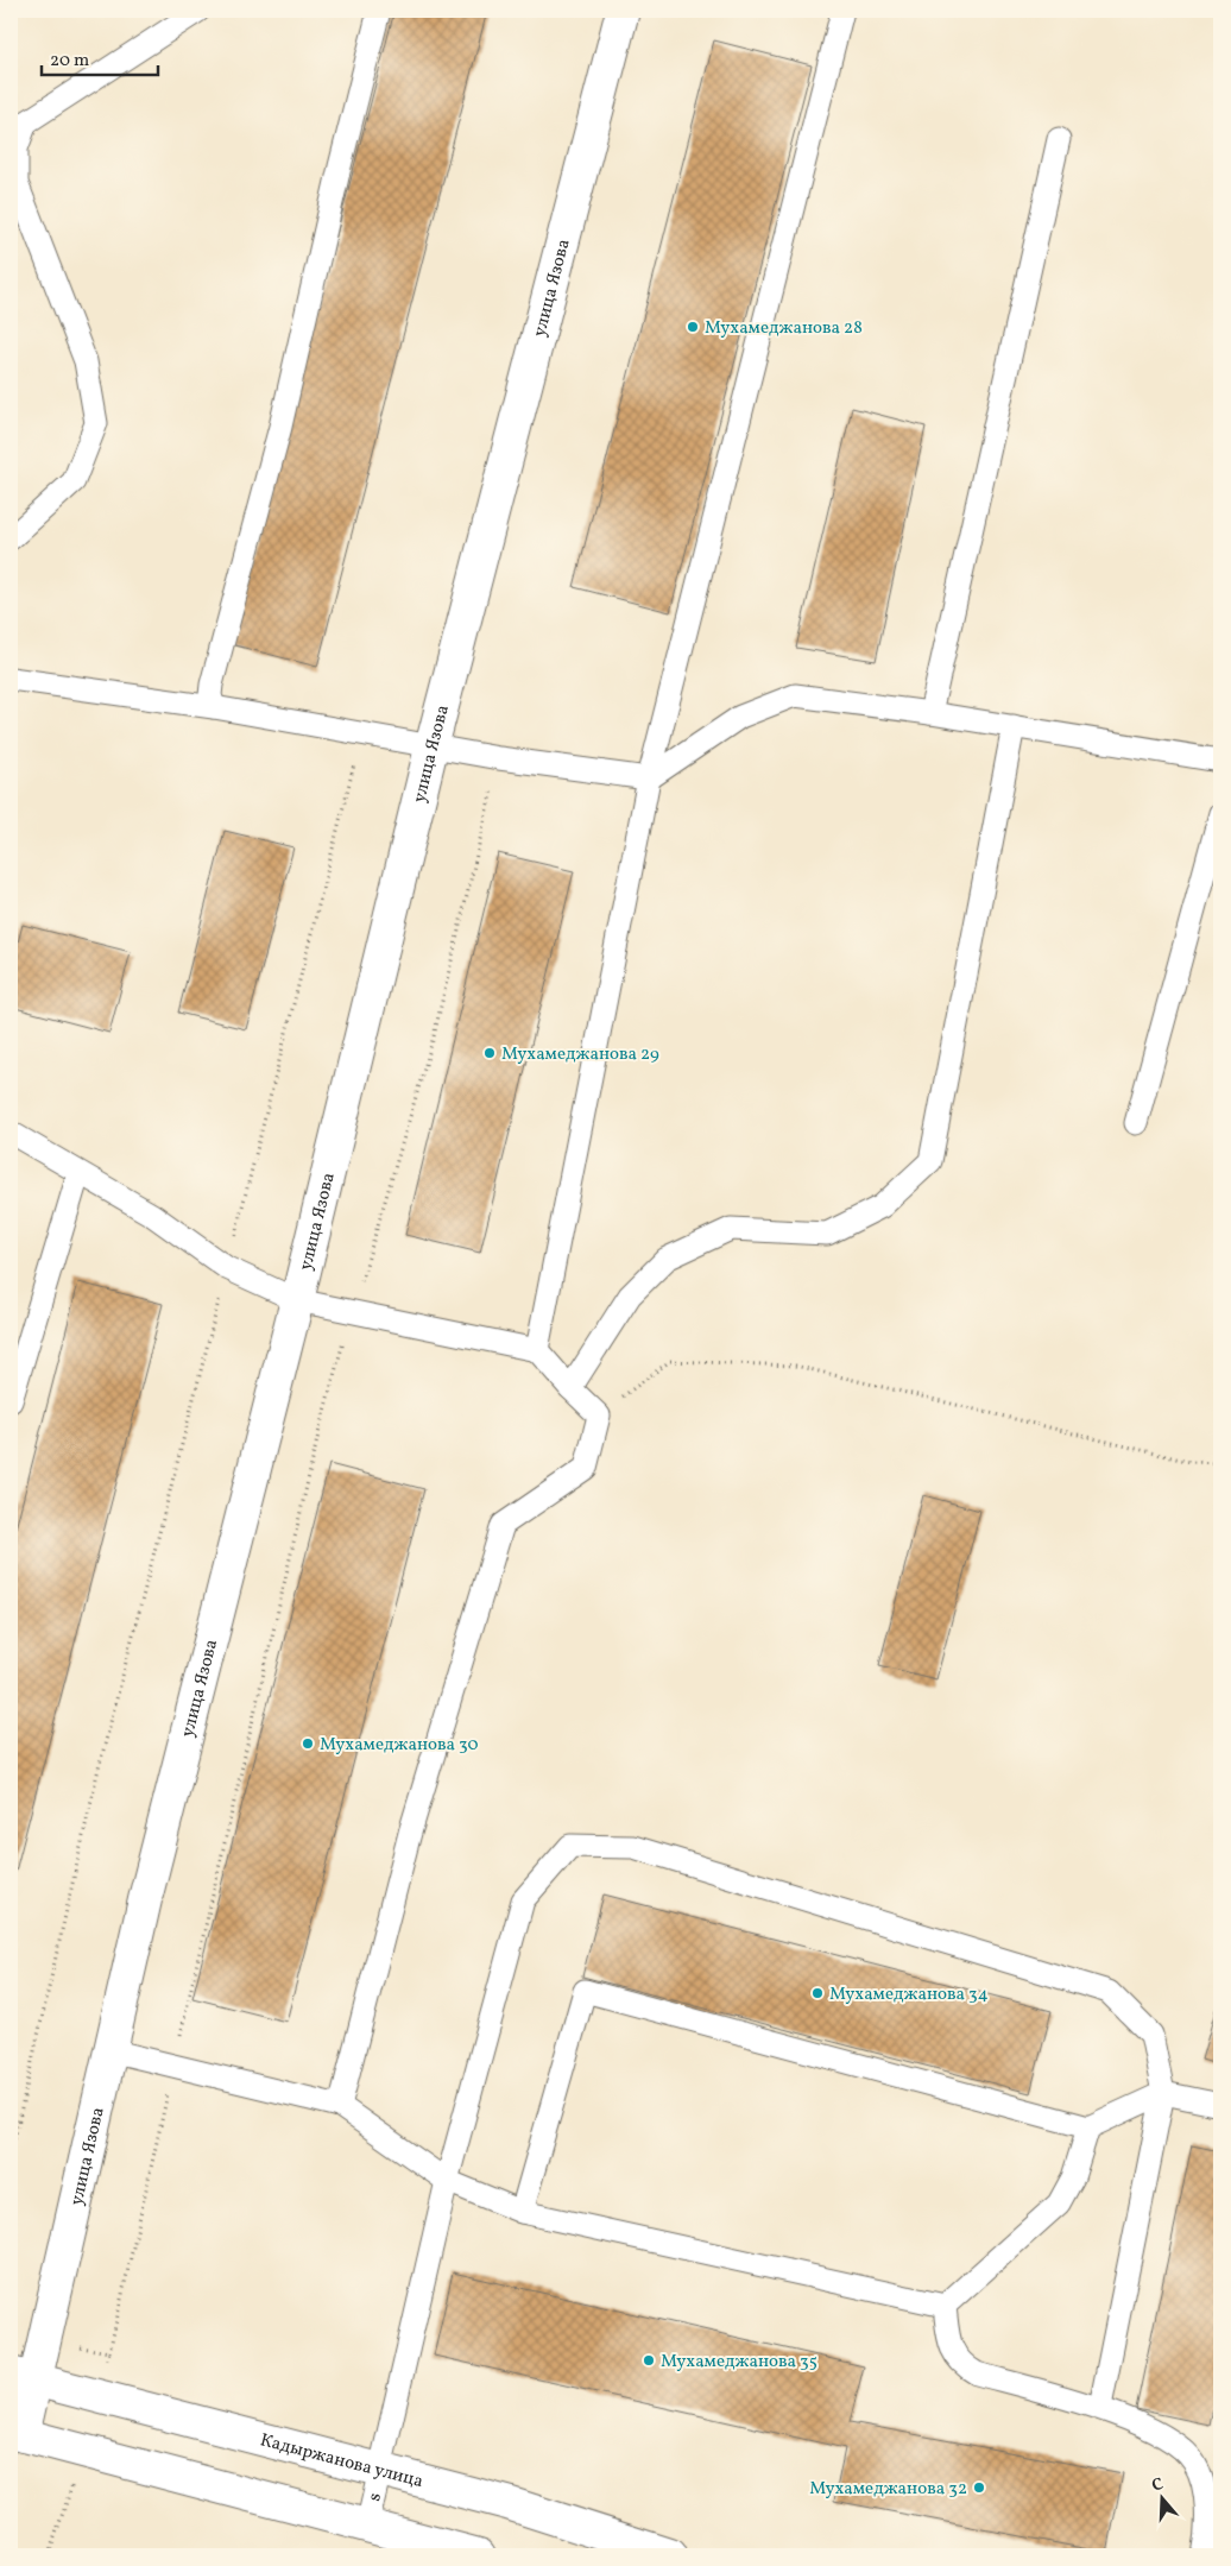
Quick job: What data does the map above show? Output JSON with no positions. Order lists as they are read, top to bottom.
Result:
{
  "streets": {
    "street": ["улица Язова", "Кадыржанова улица"],
    "lane": ["s"]
  },
  "crossings": [
    ["улица Язова", "Кадыржанова улица"],
    ["Кадыржанова улица", "s"]
  ],
  "places": [
    "Мухамеджанова 28",
    "Мухамеджанова 29",
    "Мухамеджанова 30",
    "Мухамеджанова 34",
    "Мухамеджанова 35",
    "Мухамеджанова 32"
  ],
  "scale_bar": "20 m",
  "north": "top"
}
